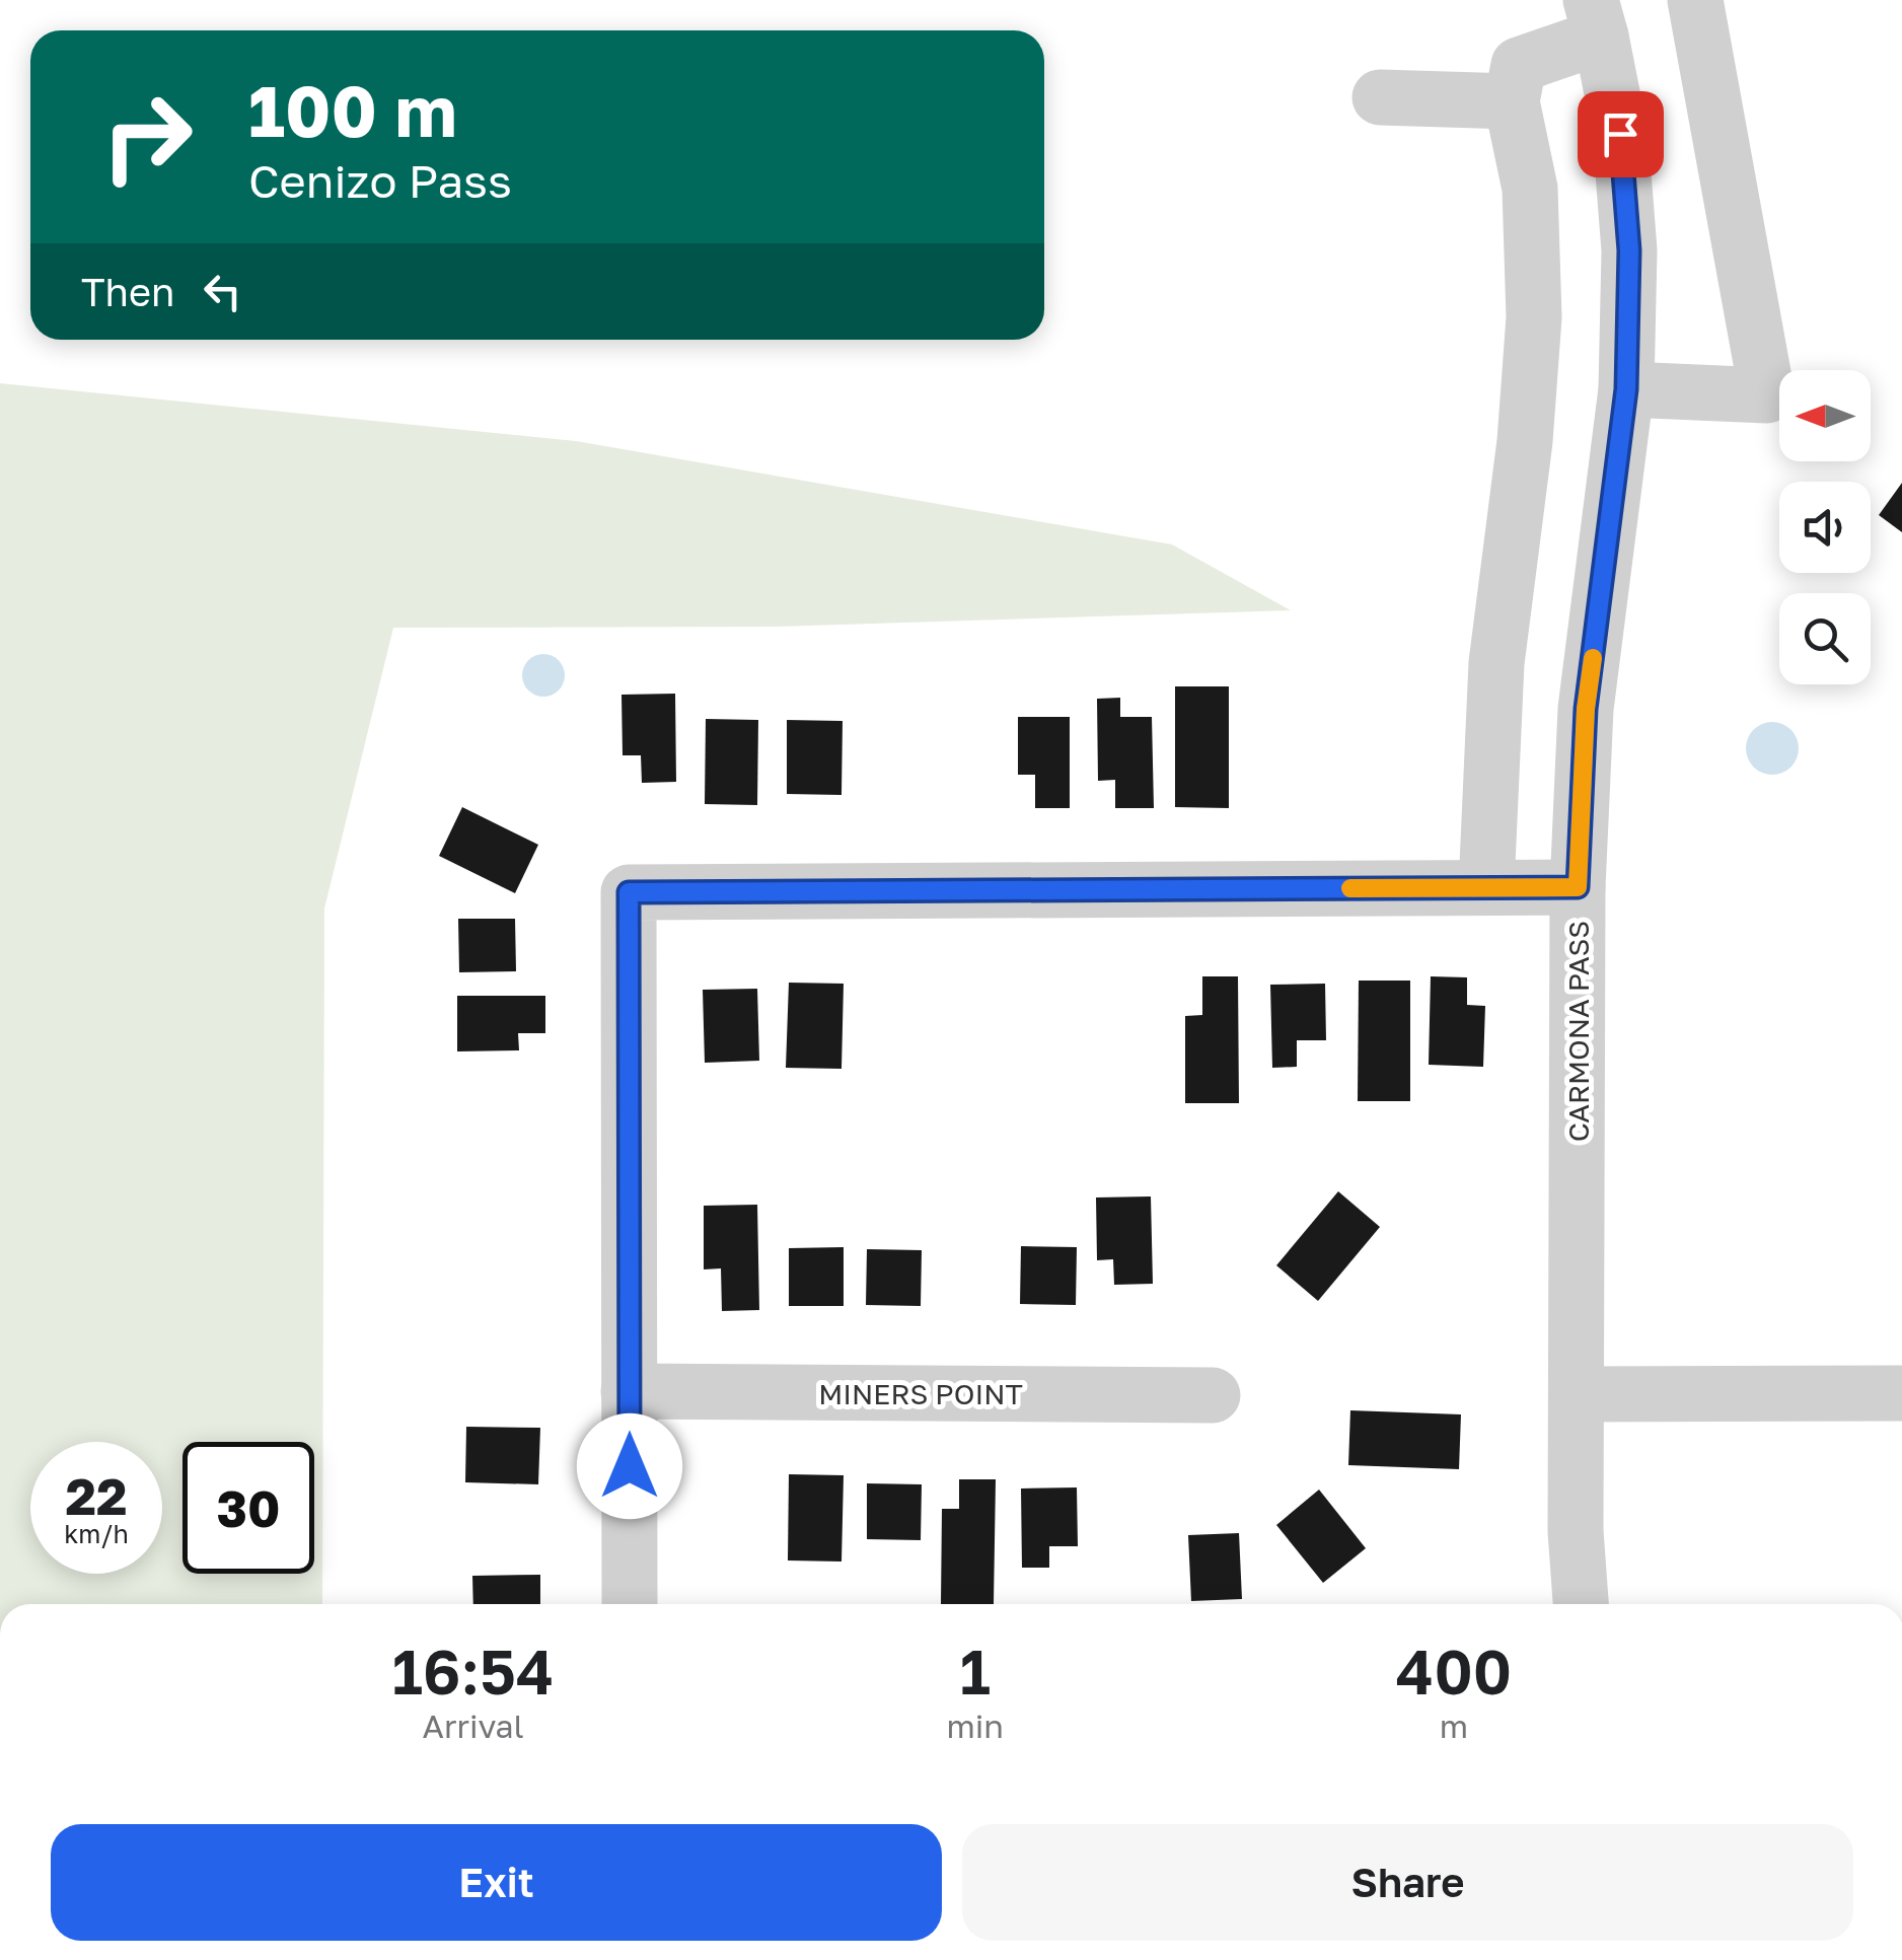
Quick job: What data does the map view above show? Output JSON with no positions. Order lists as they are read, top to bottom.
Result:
{
  "streets": {
    "street": ["CARMONA PASS", "MINERS POINT"]
  },
  "north": "left",
  "page": {
    "turn": ["100 m", "Cenizo Pass"],
    "then": "Then",
    "speed": "22 km/h",
    "limit": "30",
    "eta": [
      "16:54",
      "Arrival",
      "1",
      "min",
      "400",
      "m"
    ],
    "buttons": ["Exit", "Share"]
  }
}
